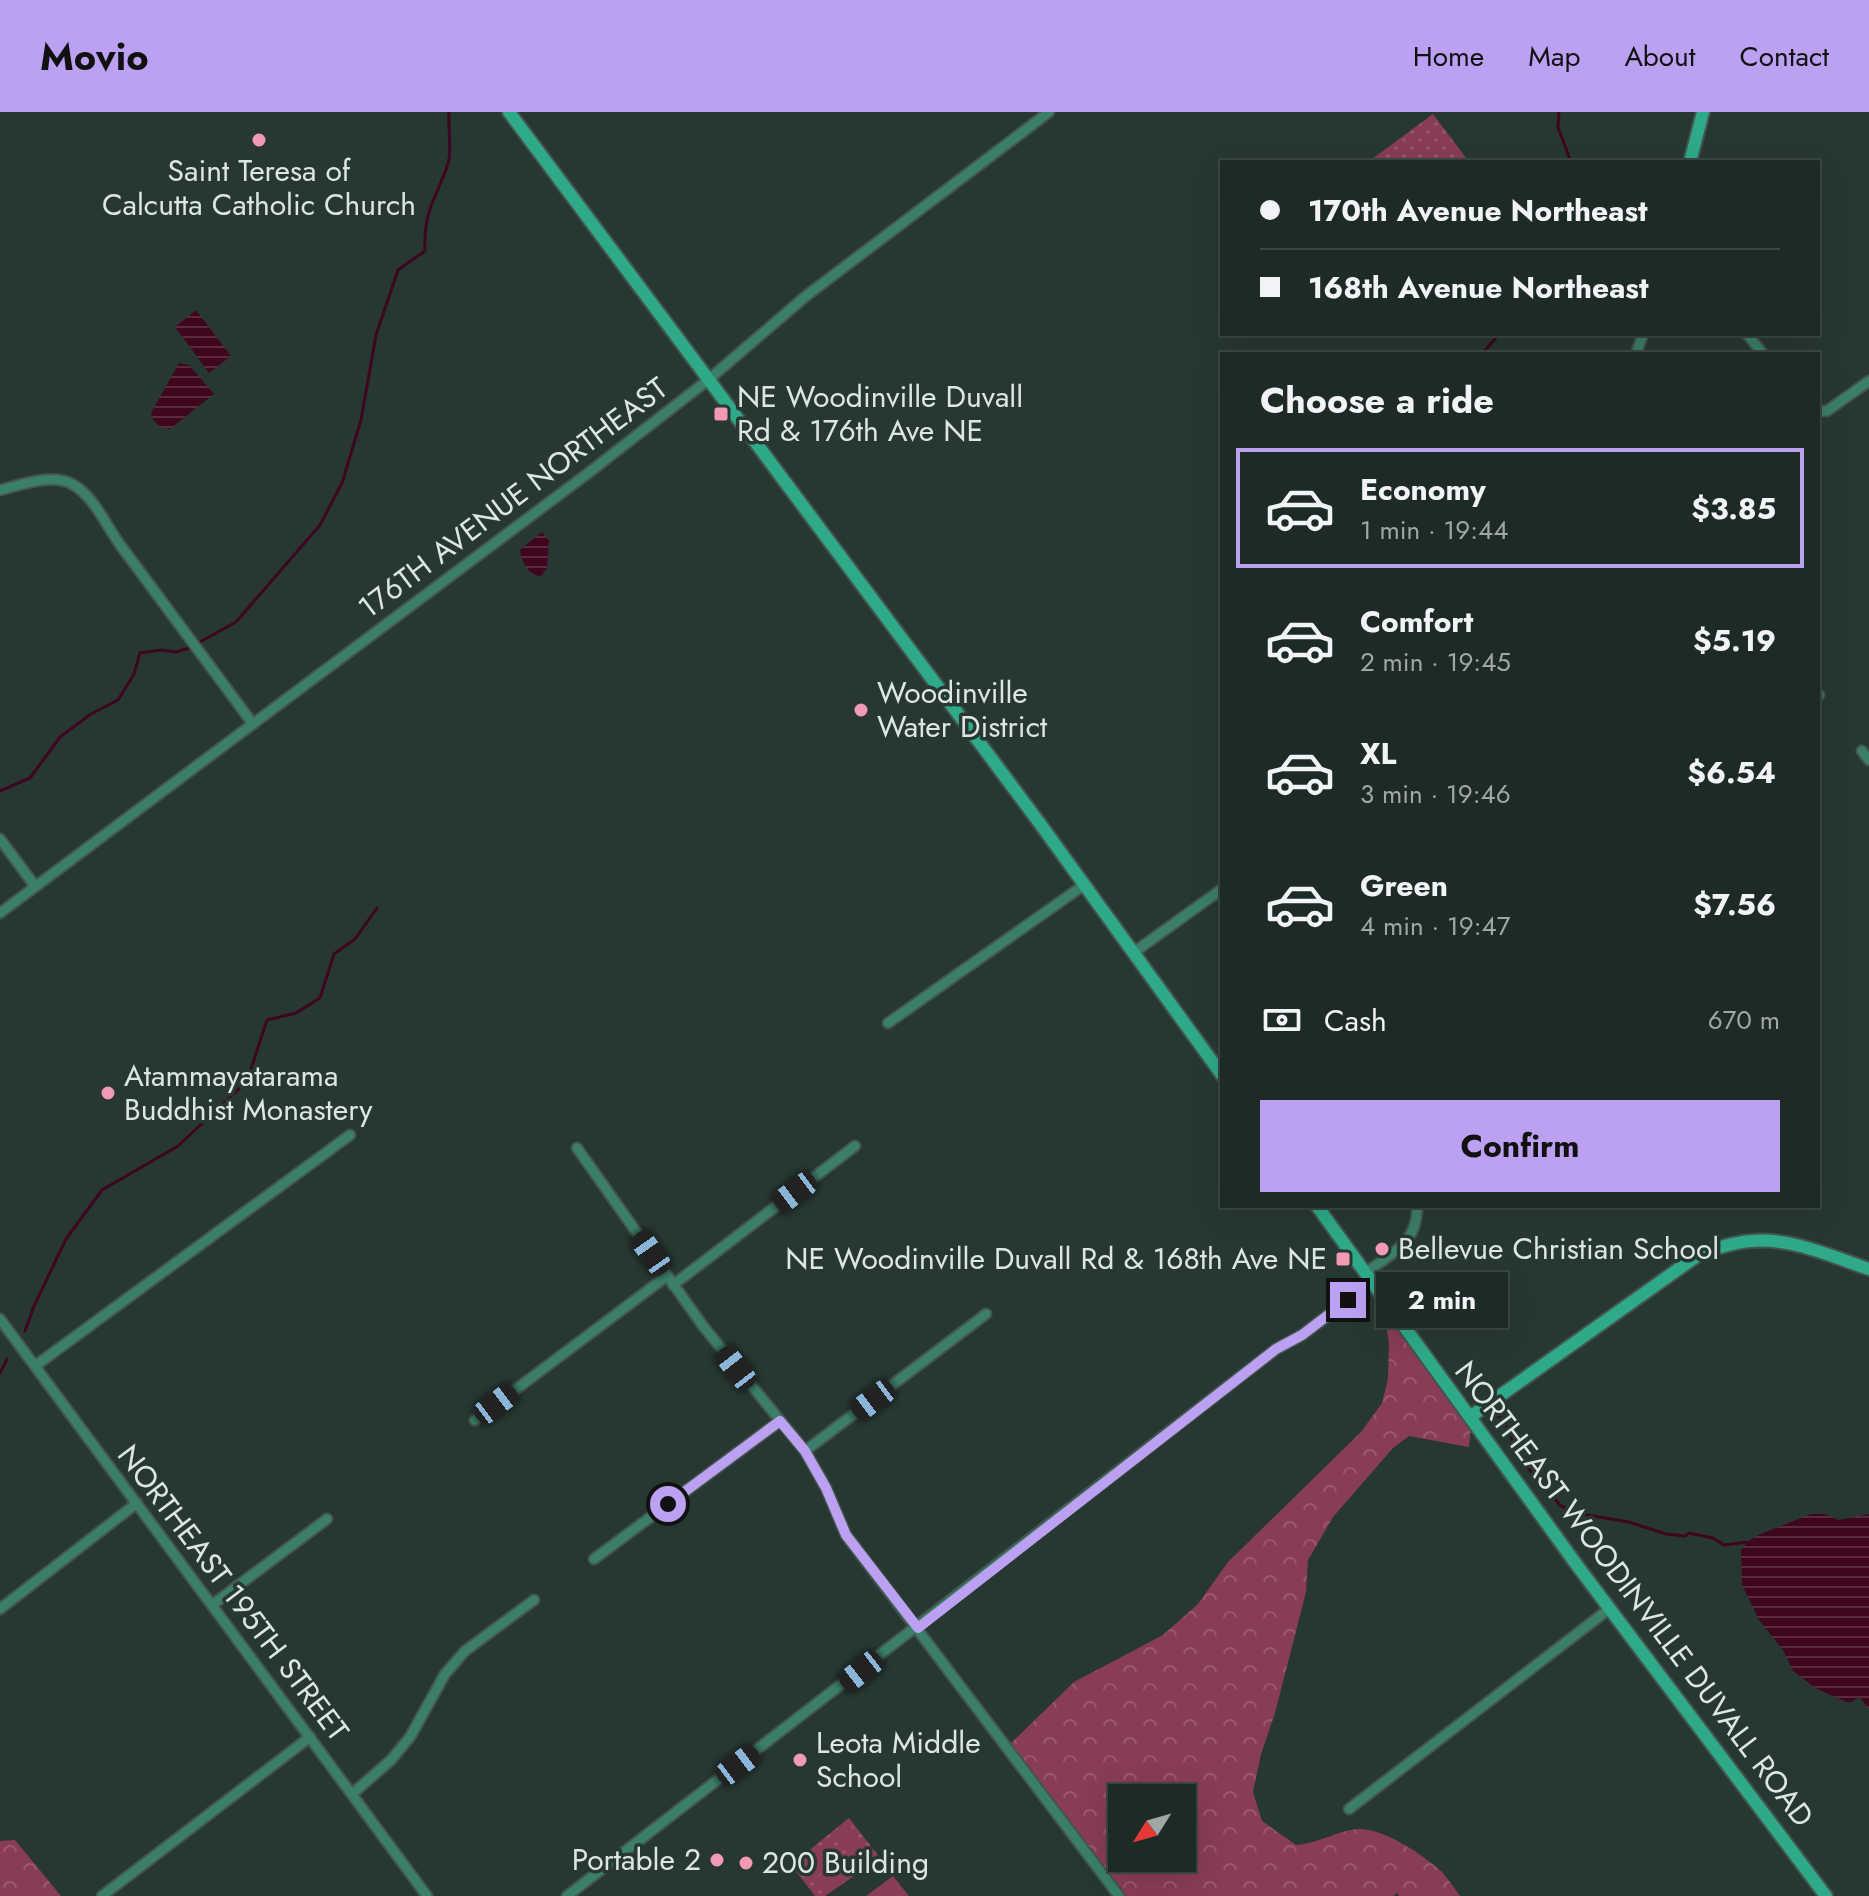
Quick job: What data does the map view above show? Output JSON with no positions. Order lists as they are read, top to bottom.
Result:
{
  "streets": {
    "main road": ["NORTHEAST WOODINVILLE DUVALL ROAD"],
    "street": ["176TH AVENUE NORTHEAST", "NORTHEAST 195TH STREET"]
  },
  "places": {
    "other": [
      "Saint Teresa of Calcutta Catholic Church",
      "Woodinville Water District",
      "Atammayatarama Buddhist Monastery",
      "Bellevue Christian School",
      "Leota Middle School",
      "Portable 2",
      "200 Building"
    ],
    "transit": ["NE Woodinville Duvall Rd & 176th Ave NE", "NE Woodinville Duvall Rd & 168th Ave NE"]
  },
  "north": "bottom left",
  "page": {
    "header": "Movio",
    "nav": [
      "Home",
      "Map",
      "About",
      "Contact"
    ],
    "banner": ["170th Avenue Northeast", "168th Avenue Northeast"],
    "heading": "Choose a ride",
    "list": [
      {
        "name": "Economy",
        "note": "1 min · 19:44",
        "value": "$3.85"
      },
      {
        "name": "Comfort",
        "note": "2 min · 19:45",
        "value": "$5.19"
      },
      {
        "name": "XL",
        "note": "3 min · 19:46",
        "value": "$6.54"
      },
      {
        "name": "Green",
        "note": "4 min · 19:47",
        "value": "$7.56"
      }
    ],
    "pay": ["Cash", "670 m"],
    "buttons": "Confirm",
    "bubble": "2 min"
  }
}
